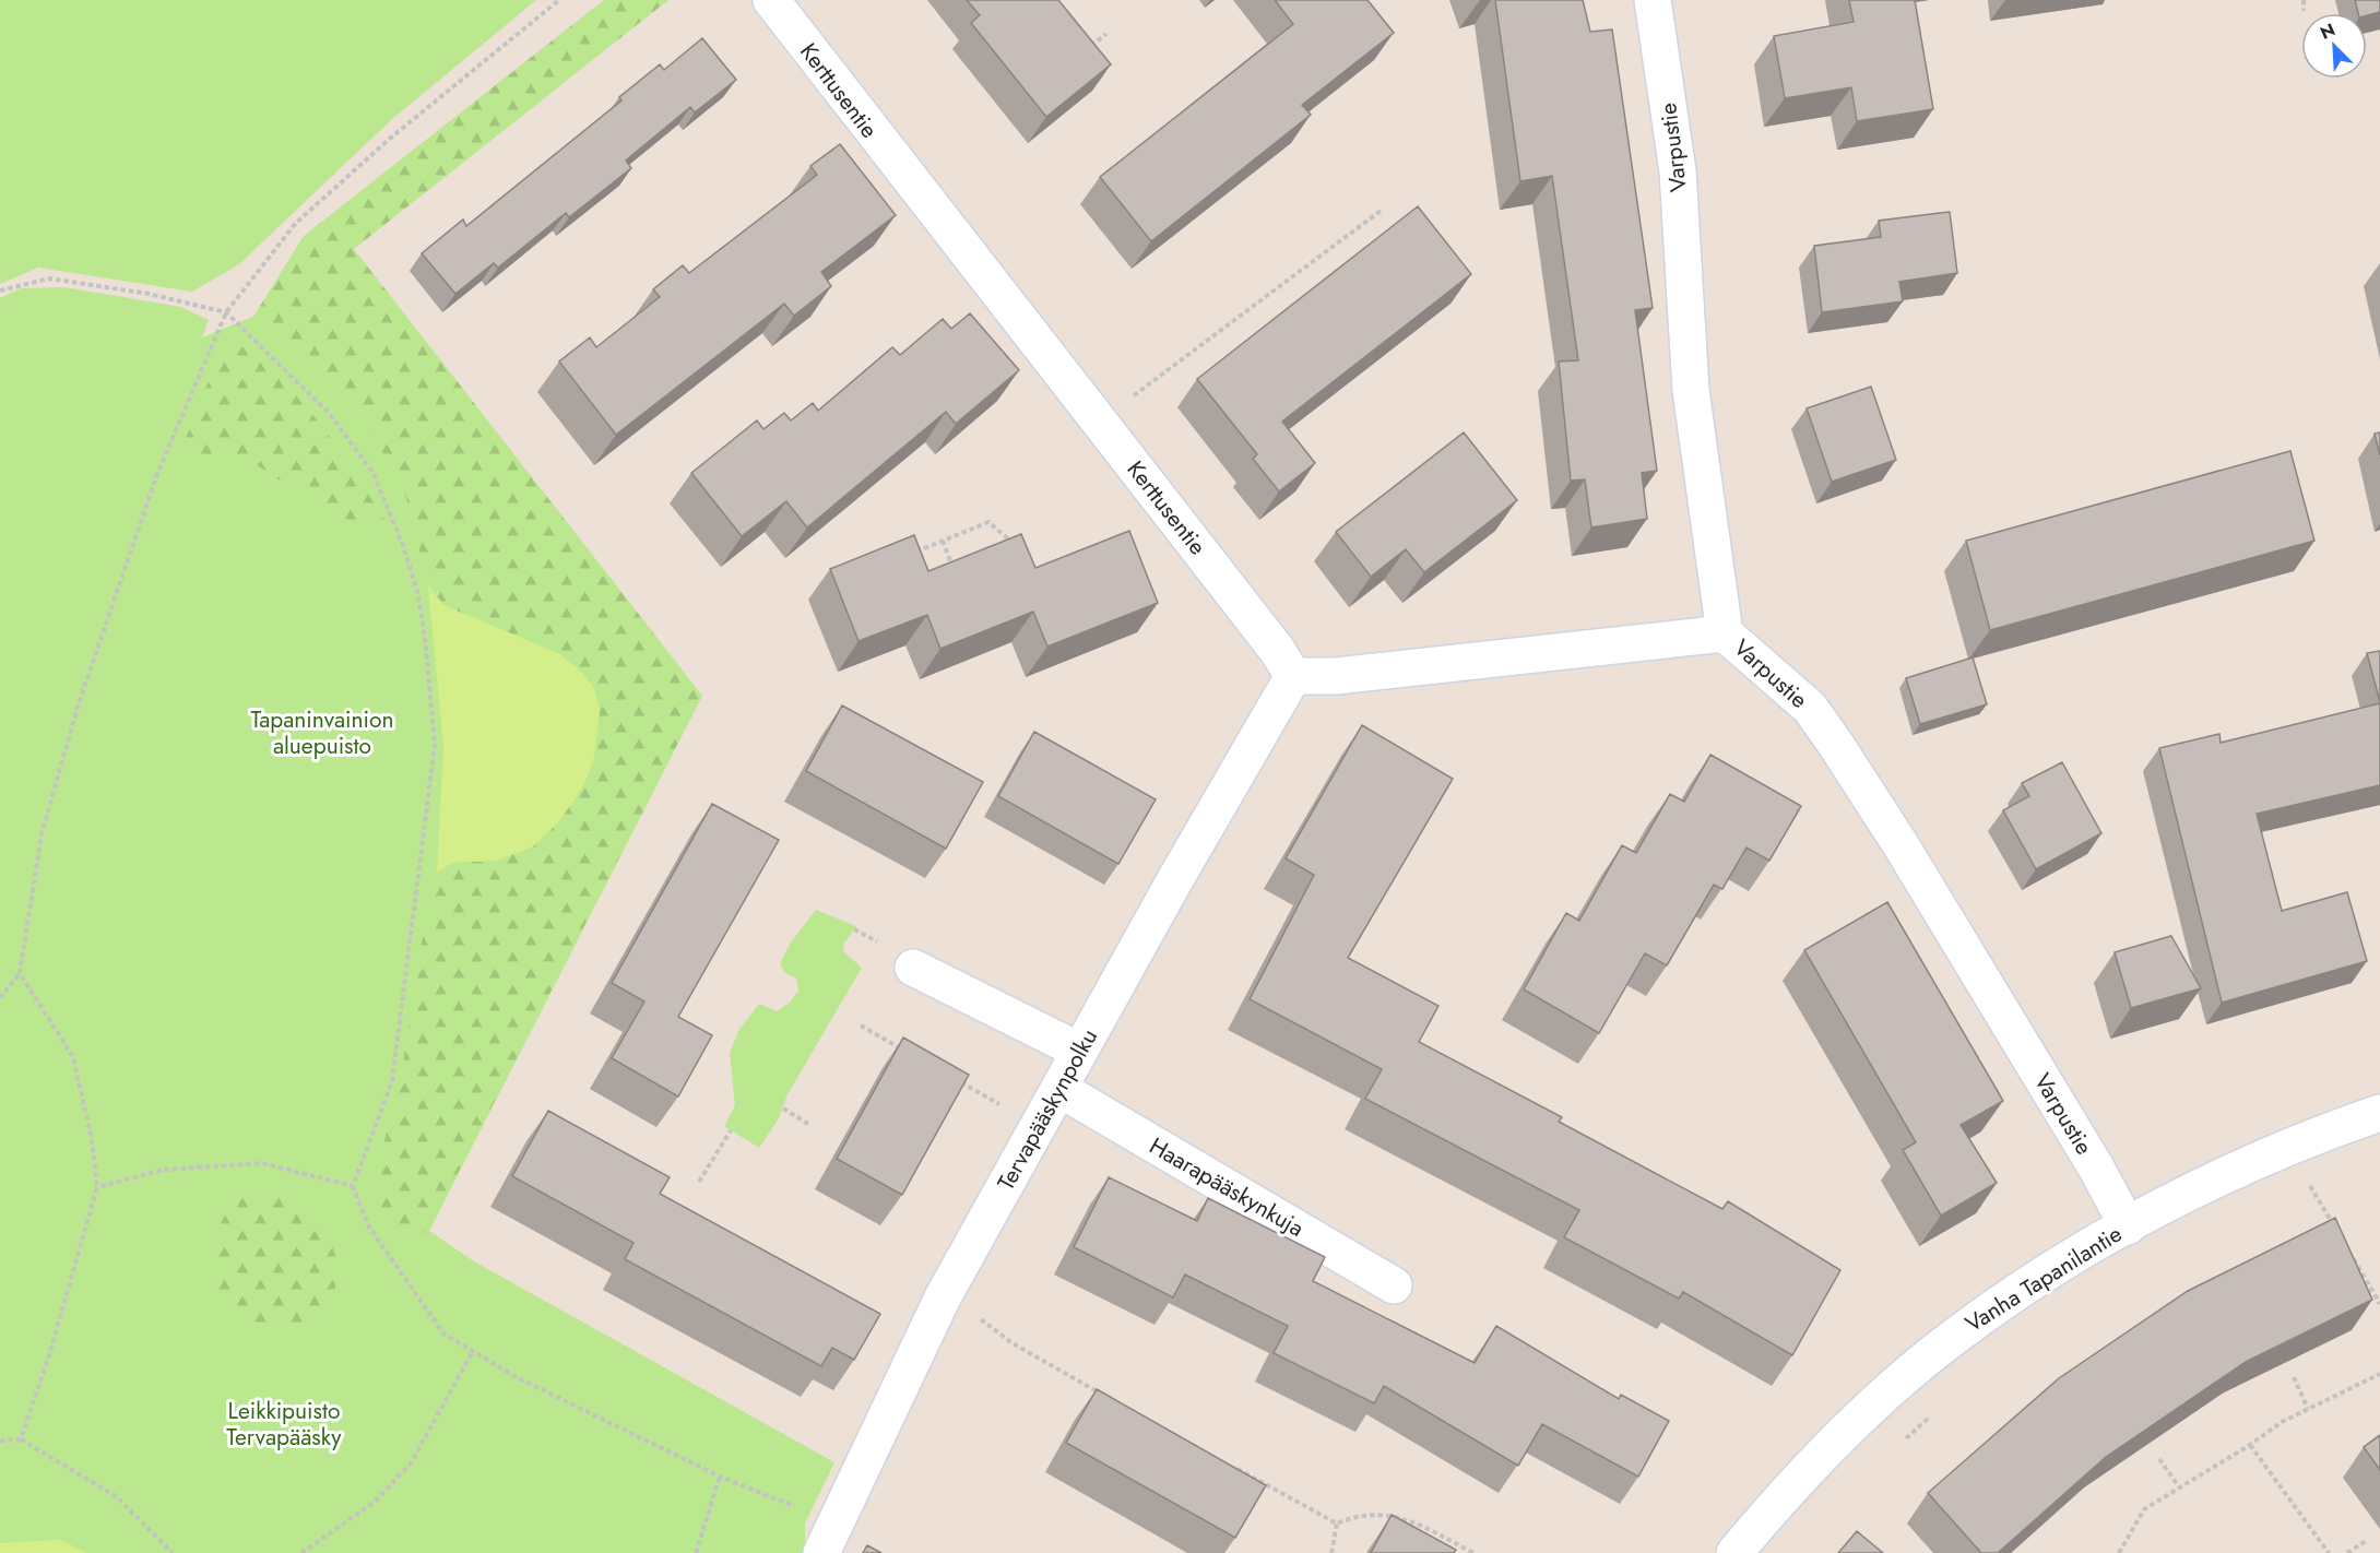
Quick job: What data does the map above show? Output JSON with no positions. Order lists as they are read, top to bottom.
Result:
{
  "streets": {
    "street": [
      "Kerttusentie",
      "Varpustie",
      "Tervapääskynpolku",
      "Haarapääskynkuja",
      "Vanha Tapanilantie"
    ]
  },
  "crossings": [
    ["Kerttusentie", "Tervapääskynpolku"],
    ["Varpustie", "Vanha Tapanilantie"],
    ["Tervapääskynpolku", "Haarapääskynkuja"]
  ],
  "parks": ["Tapaninvainion aluepuisto", "Leikkipuisto Tervapääsky"],
  "north": "top left"
}
